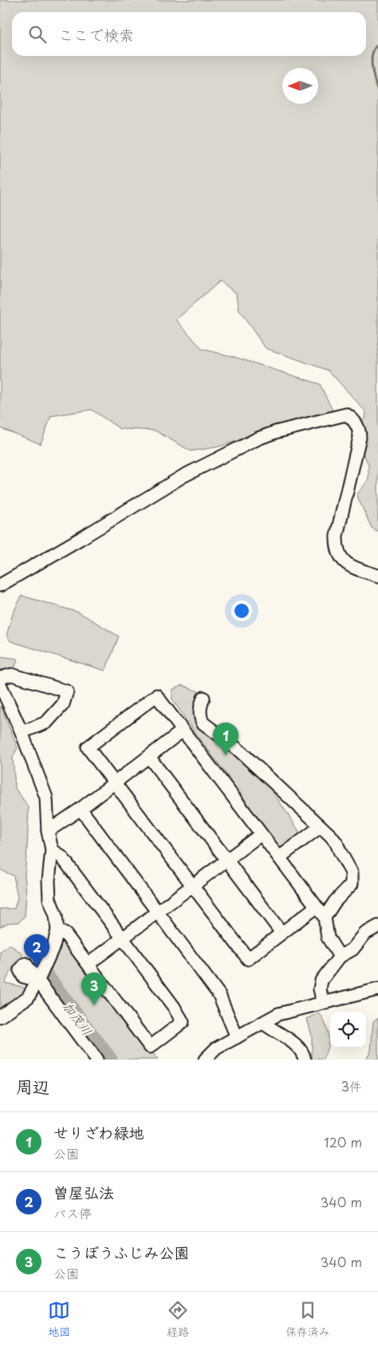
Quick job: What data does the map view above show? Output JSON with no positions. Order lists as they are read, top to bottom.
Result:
{
  "water": ["加茂川"],
  "north": "left",
  "page": {
    "search": "ここで検索",
    "pins": ["1", "2", "3"],
    "heading": ["周辺", "3件"],
    "list": [
      {
        "mark": "1",
        "name": "せりざわ緑地",
        "note": "公園",
        "value": "120 m"
      },
      {
        "mark": "2",
        "name": "曽屋弘法",
        "note": "バス停",
        "value": "340 m"
      },
      {
        "mark": "3",
        "name": "こうぼうふじみ公園",
        "note": "公園",
        "value": "340 m"
      }
    ],
    "nav": ["地図", "経路", "保存済み"]
  }
}
